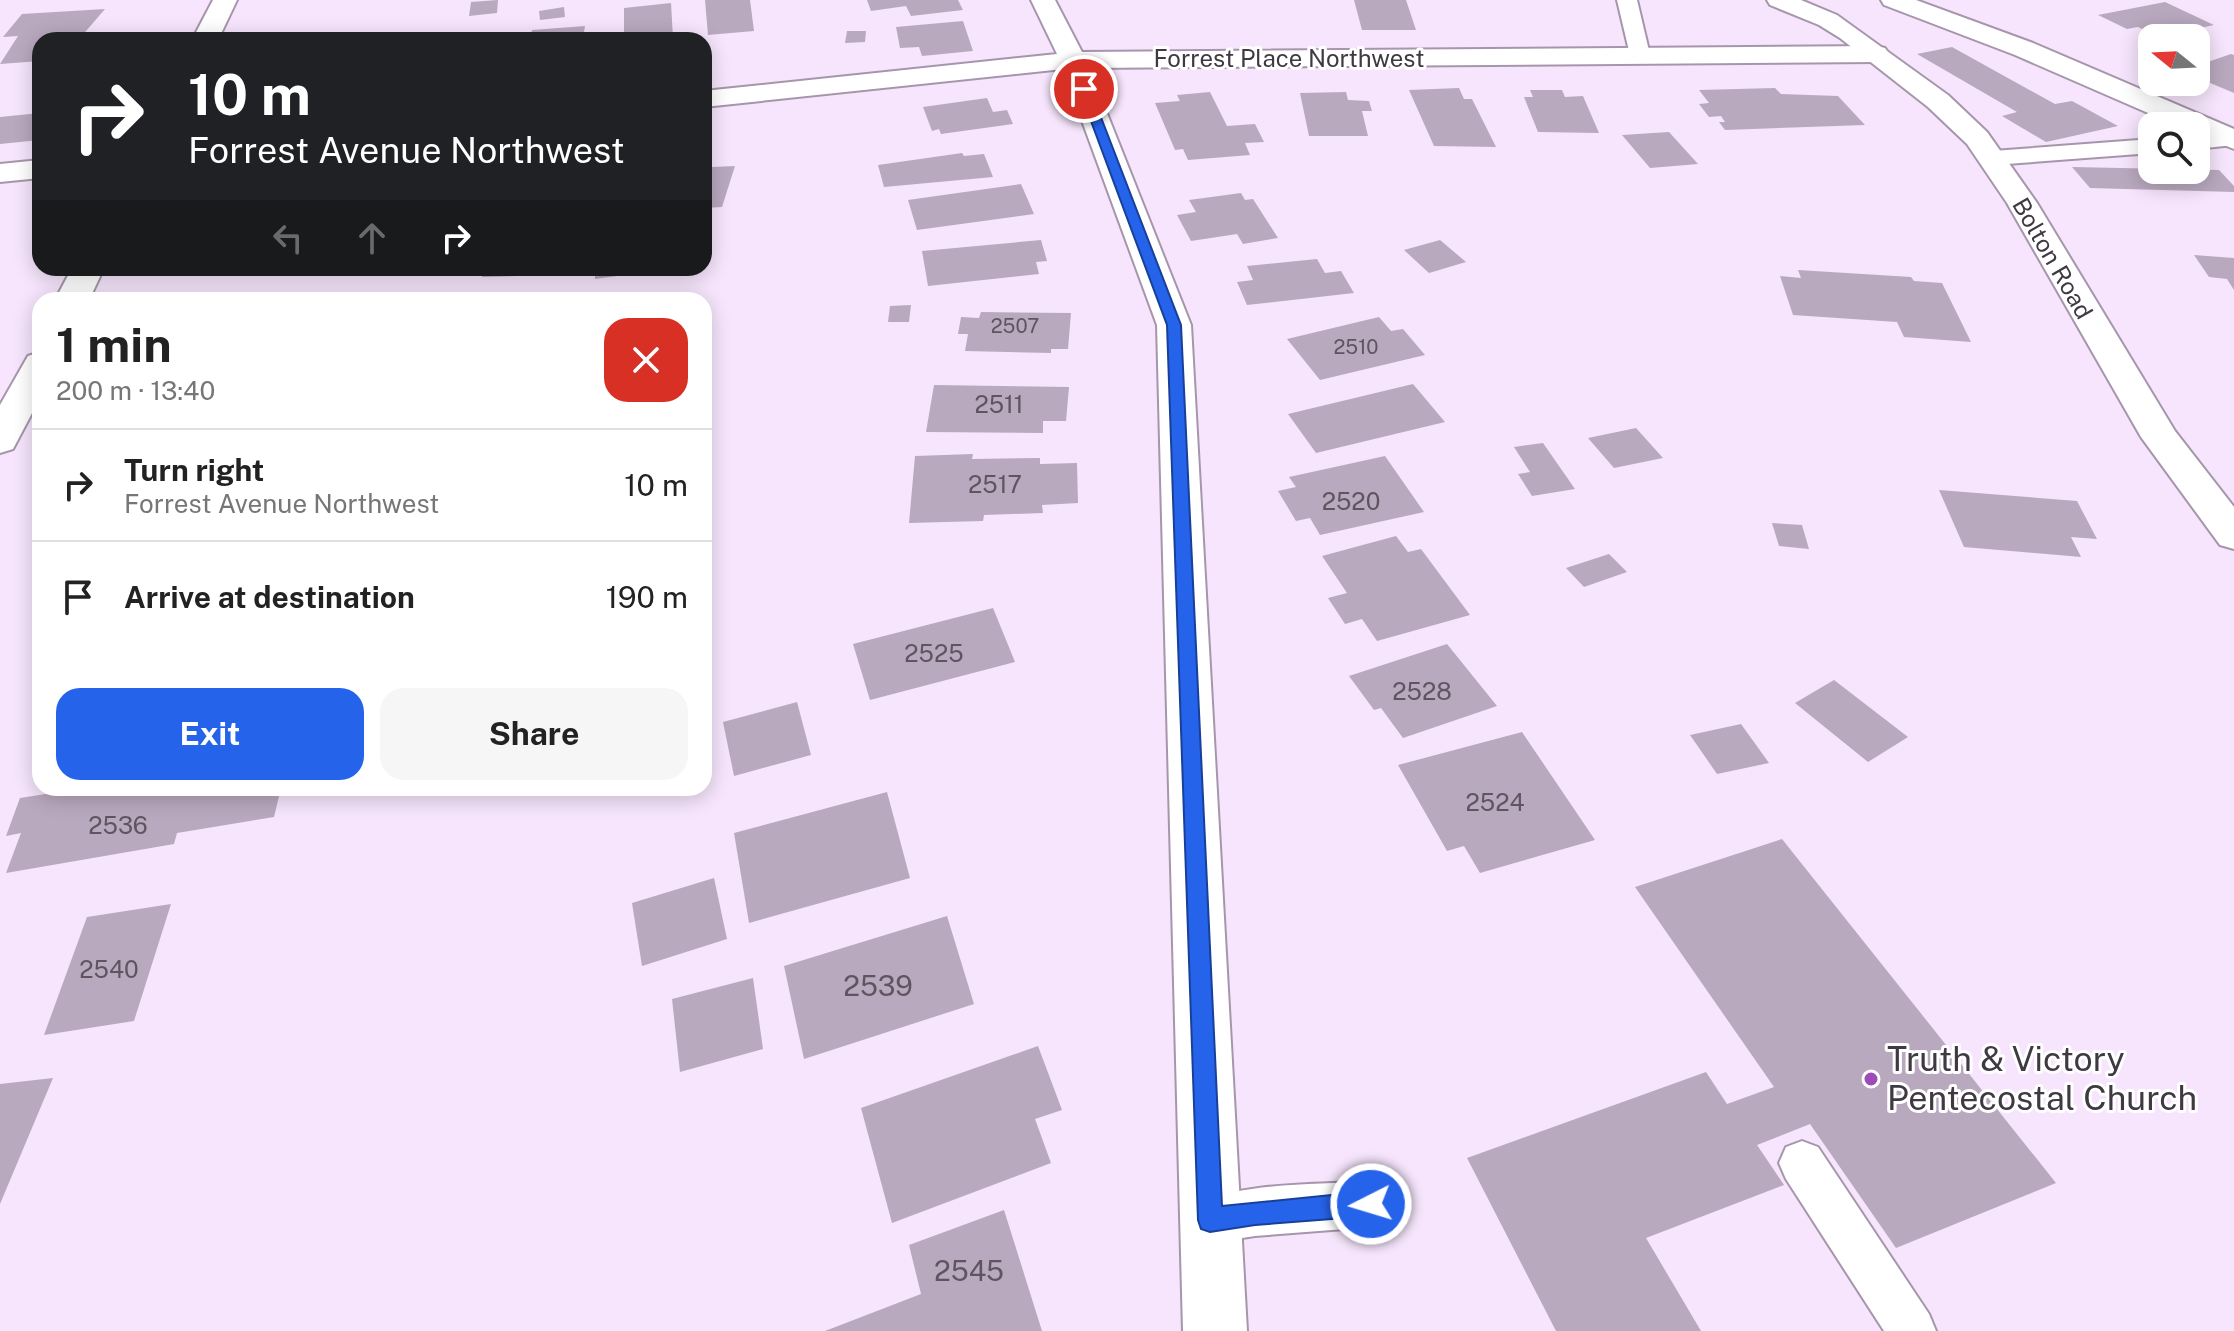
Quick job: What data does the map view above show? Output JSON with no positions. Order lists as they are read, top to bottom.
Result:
{
  "streets": {
    "street": ["Forrest Place Northwest", "Bolton Road"]
  },
  "crossings": [
    ["Forrest Place Northwest", "Bolton Road"]
  ],
  "places": ["Truth & Victory Pentecostal Church"],
  "house_numbers": [
    "2507",
    "2510",
    "2511",
    "2517",
    "2520",
    "2525",
    "2528",
    "2524",
    "2536",
    "2540",
    "2539",
    "2545"
  ],
  "north": "left",
  "page": {
    "turn": ["10 m", "Forrest Avenue Northwest"],
    "heading": ["1 min", "200 m · 13:40"],
    "list": [
      {
        "name": "Turn right",
        "note": "Forrest Avenue Northwest",
        "value": "10 m"
      },
      {
        "name": "Arrive at destination",
        "value": "190 m"
      }
    ],
    "buttons": ["Exit", "Share"]
  }
}
